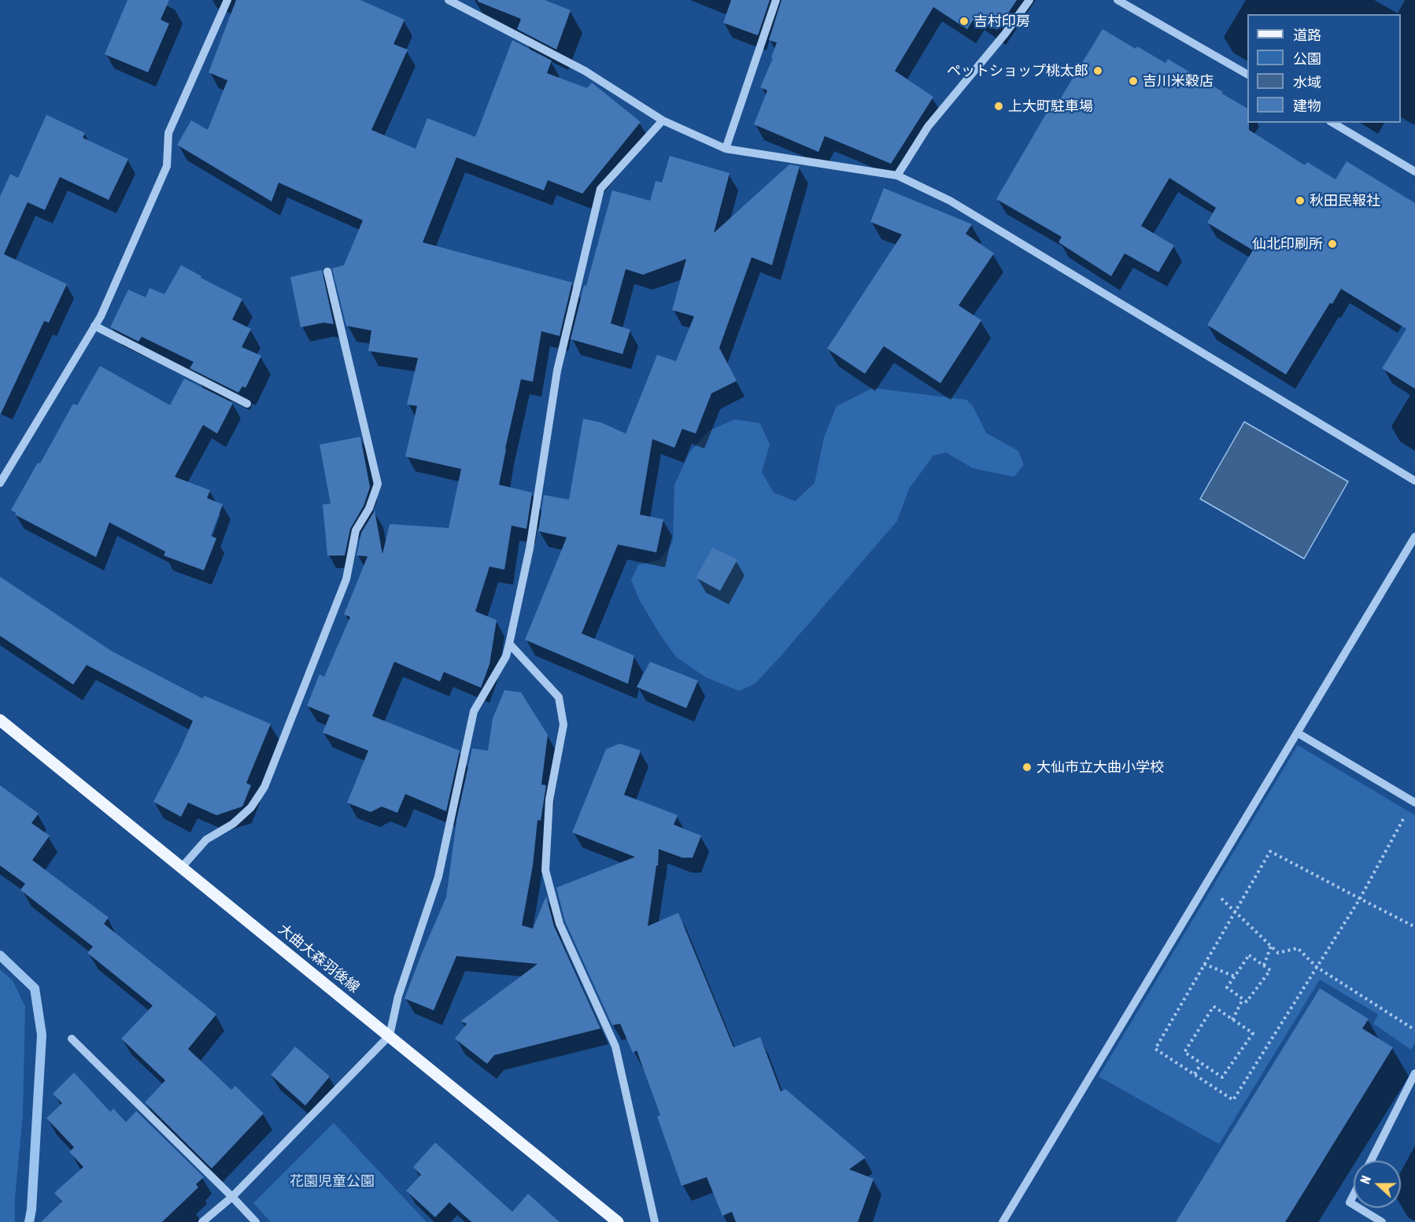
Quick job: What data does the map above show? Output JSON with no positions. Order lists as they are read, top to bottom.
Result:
{
  "streets": {
    "main road": ["大曲大森羽後線"]
  },
  "parks": ["花園児童公園"],
  "places": [
    "吉村印房",
    "ペットショップ桃太郎",
    "吉川米穀店",
    "上大町駐車場",
    "秋田民報社",
    "仙北印刷所",
    "大仙市立大曲小学校"
  ],
  "legend": [
    "道路",
    "公園",
    "水域",
    "建物"
  ],
  "north": "left"
}
